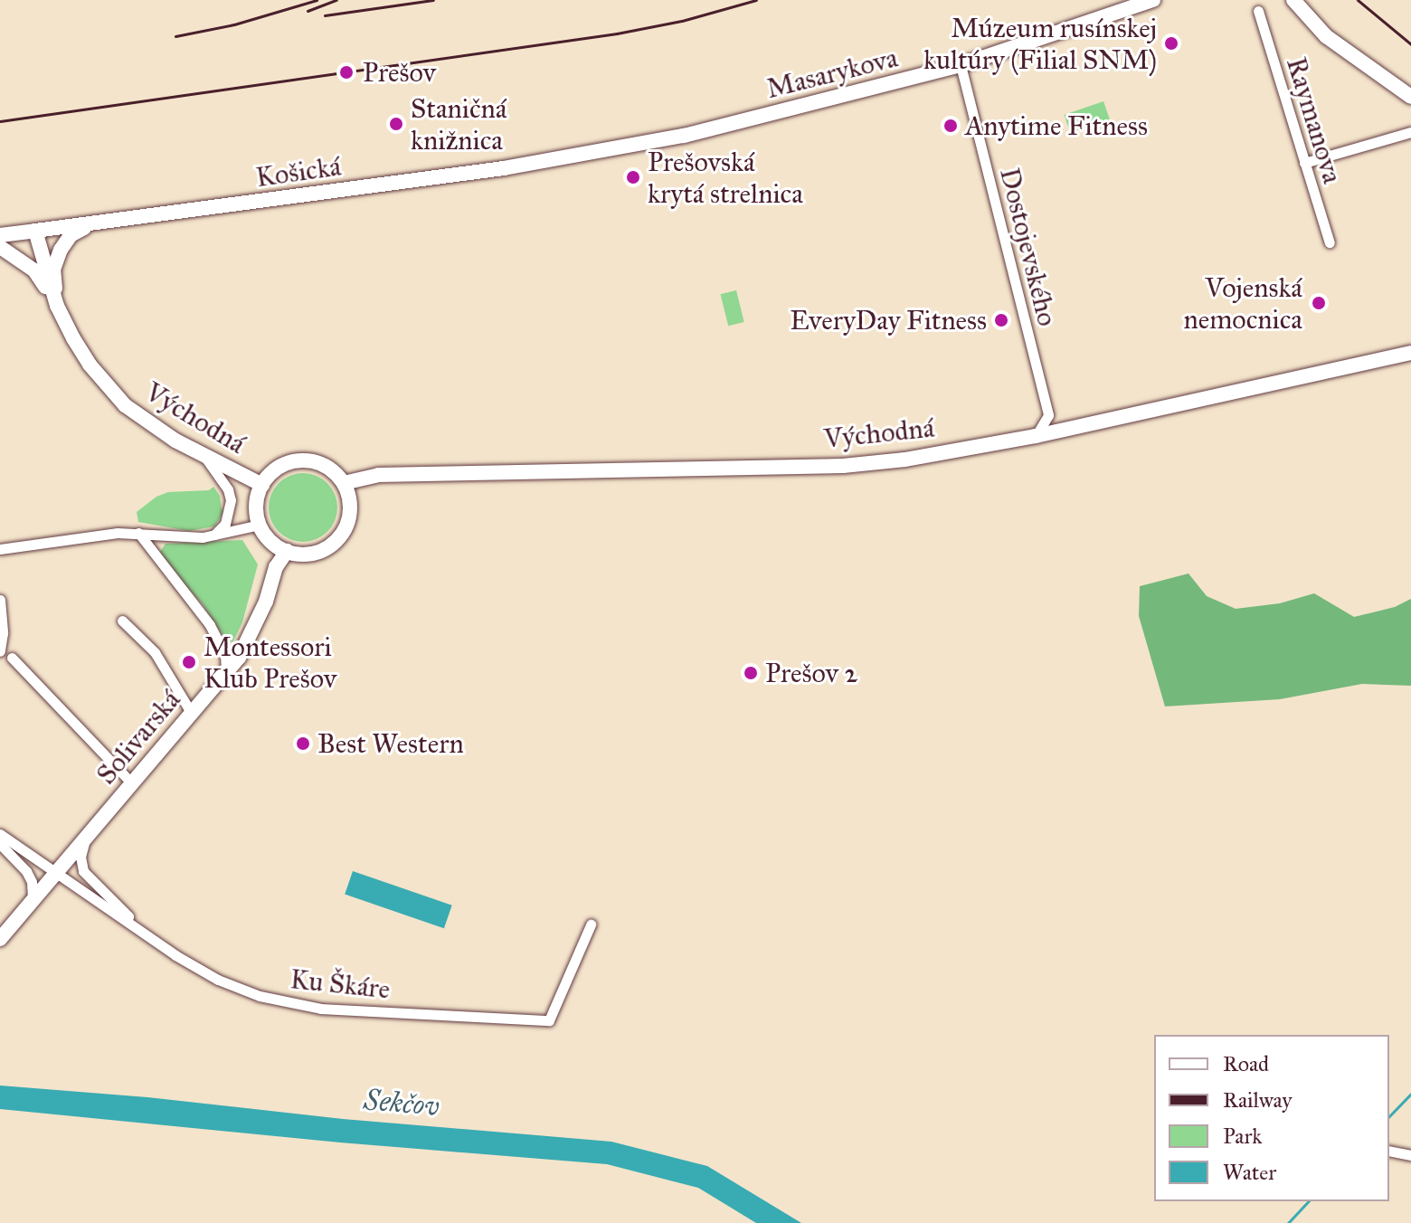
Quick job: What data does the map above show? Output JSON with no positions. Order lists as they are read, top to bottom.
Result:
{
  "streets": {
    "street": [
      "Masarykova",
      "Raymanova",
      "Košická",
      "Dostojevského",
      "Východná",
      "Solivarská",
      "Ku Škáre"
    ]
  },
  "crossings": [
    ["Masarykova", "Košická"],
    ["Masarykova", "Dostojevského"],
    ["Košická", "Východná"],
    ["Východná", "Solivarská"],
    ["Solivarská", "Ku Škáre"]
  ],
  "water": ["Sekčov"],
  "places": [
    "Múzeum rusínskej kultúry (Filial SNM)",
    "Prešov",
    "Staničná knižnica",
    "Anytime Fitness",
    "Prešovská krytá strelnica",
    "Vojenská nemocnica",
    "EveryDay Fitness",
    "Montessori Klub Prešov",
    "Prešov 2",
    "Best Western"
  ],
  "legend": [
    "Road",
    "Railway",
    "Park",
    "Water"
  ]
}
